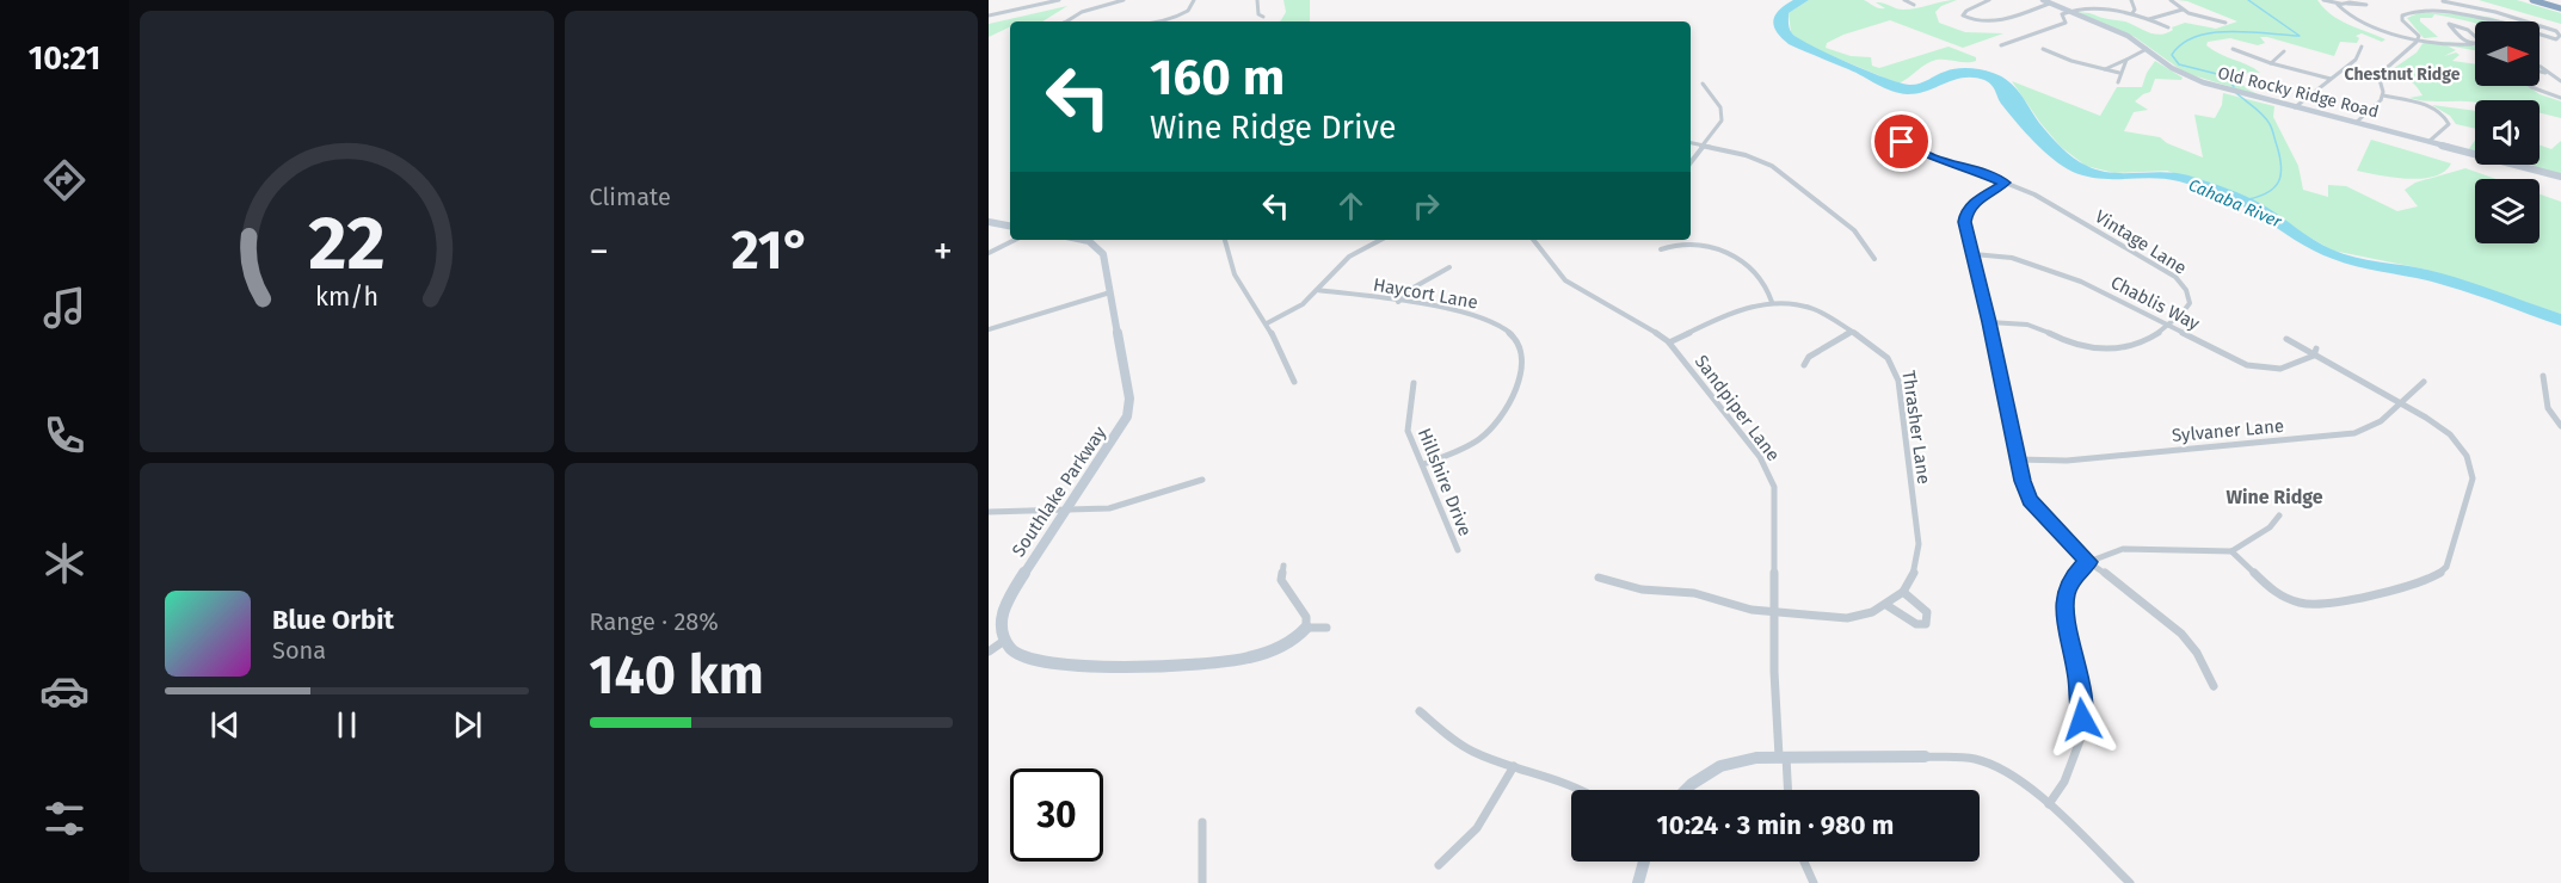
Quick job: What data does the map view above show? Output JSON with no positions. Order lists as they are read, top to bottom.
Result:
{
  "streets": {
    "street": [
      "Old Rocky Ridge Road",
      "Vintage Lane",
      "Haycort Lane",
      "Chablis Way",
      "Sandpiper Lane",
      "Thrasher Lane",
      "Sylvaner Lane",
      "Hillshire Drive",
      "Southlake Parkway"
    ]
  },
  "crossings": [
    ["Vintage Lane", "Chablis Way"],
    ["Haycort Lane", "Hillshire Drive"],
    ["Sandpiper Lane", "Thrasher Lane"]
  ],
  "districts": ["Chestnut Ridge", "Wine Ridge"],
  "water": ["Cahaba River"],
  "north": "right",
  "page": {
    "tabs": "10:21",
    "tile": [
      "Climate",
      ["Range · 28%", "140 km"]
    ],
    "turn": ["160 m", "Wine Ridge Drive"],
    "heat": ["−", "21°", "+"],
    "song": ["Blue Orbit", "Sona"],
    "limit": "30",
    "trip": "10:24 · 3 min · 980 m",
    "gauge": ["22", "km/h"]
  }
}
